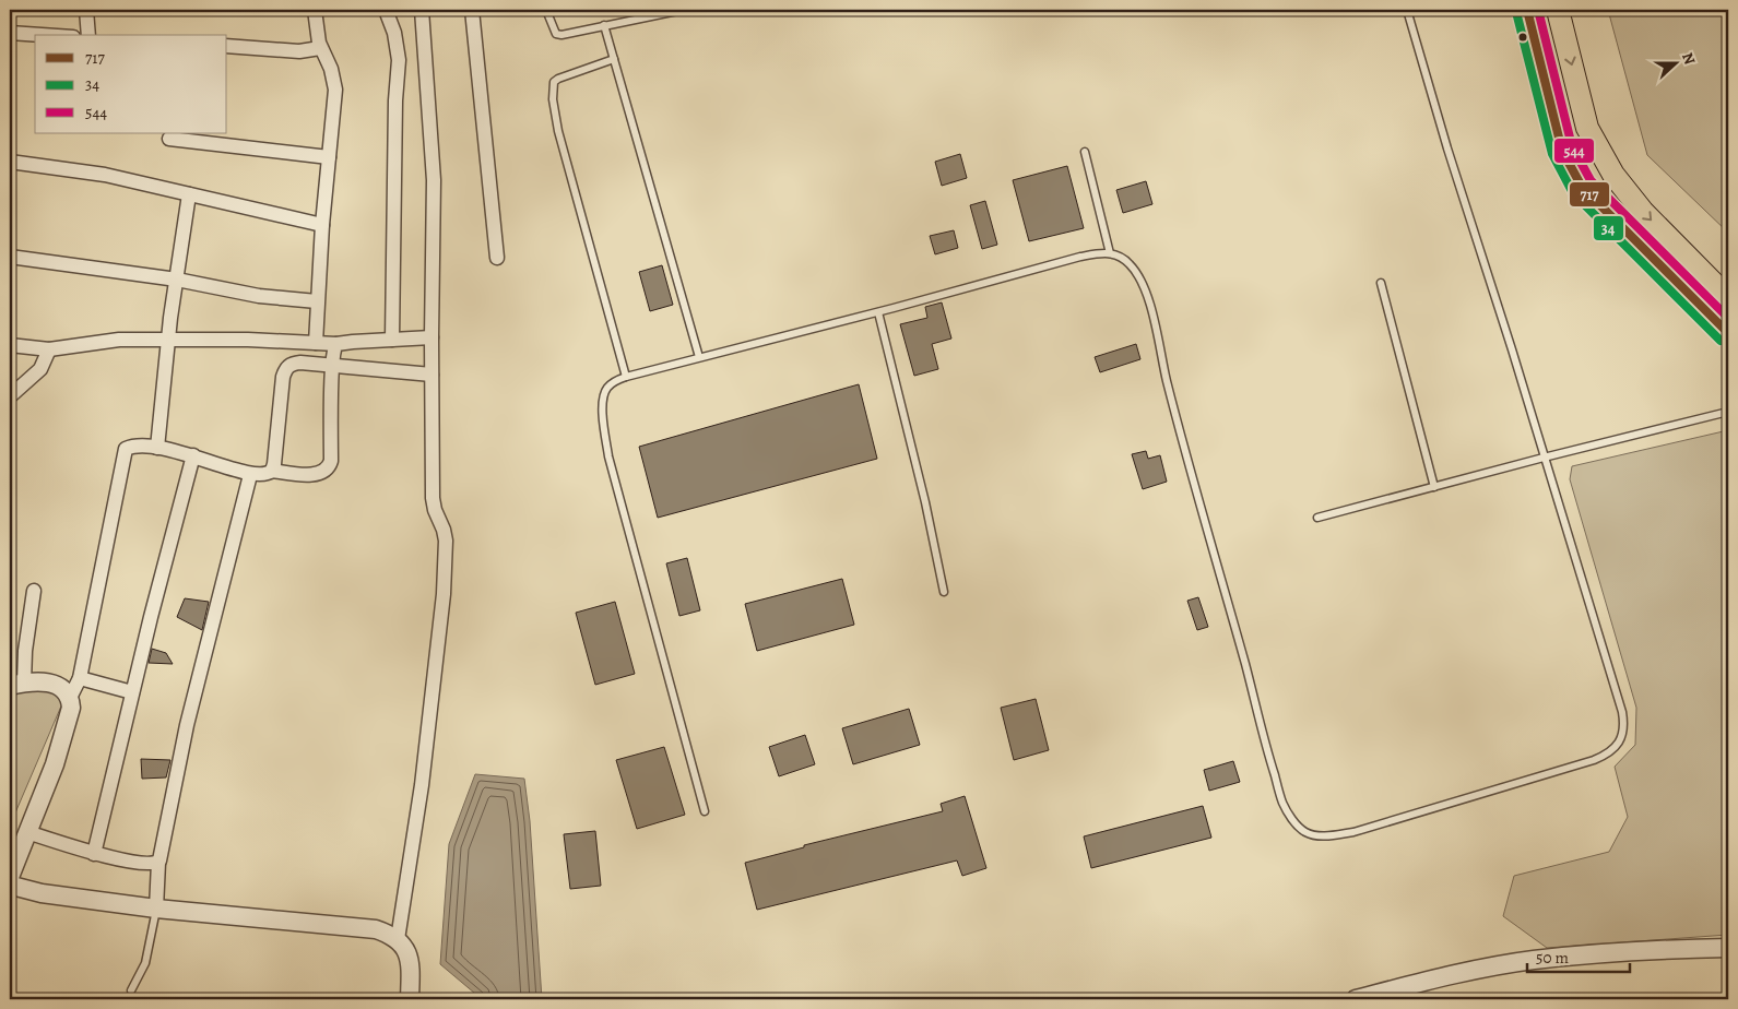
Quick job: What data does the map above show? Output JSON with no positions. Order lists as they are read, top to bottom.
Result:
{
  "lines": ["transit line 717", "transit line 544", "transit line 34"],
  "legend": ["717", "34", "544"],
  "scale_bar": "50 m",
  "north": "right"
}
